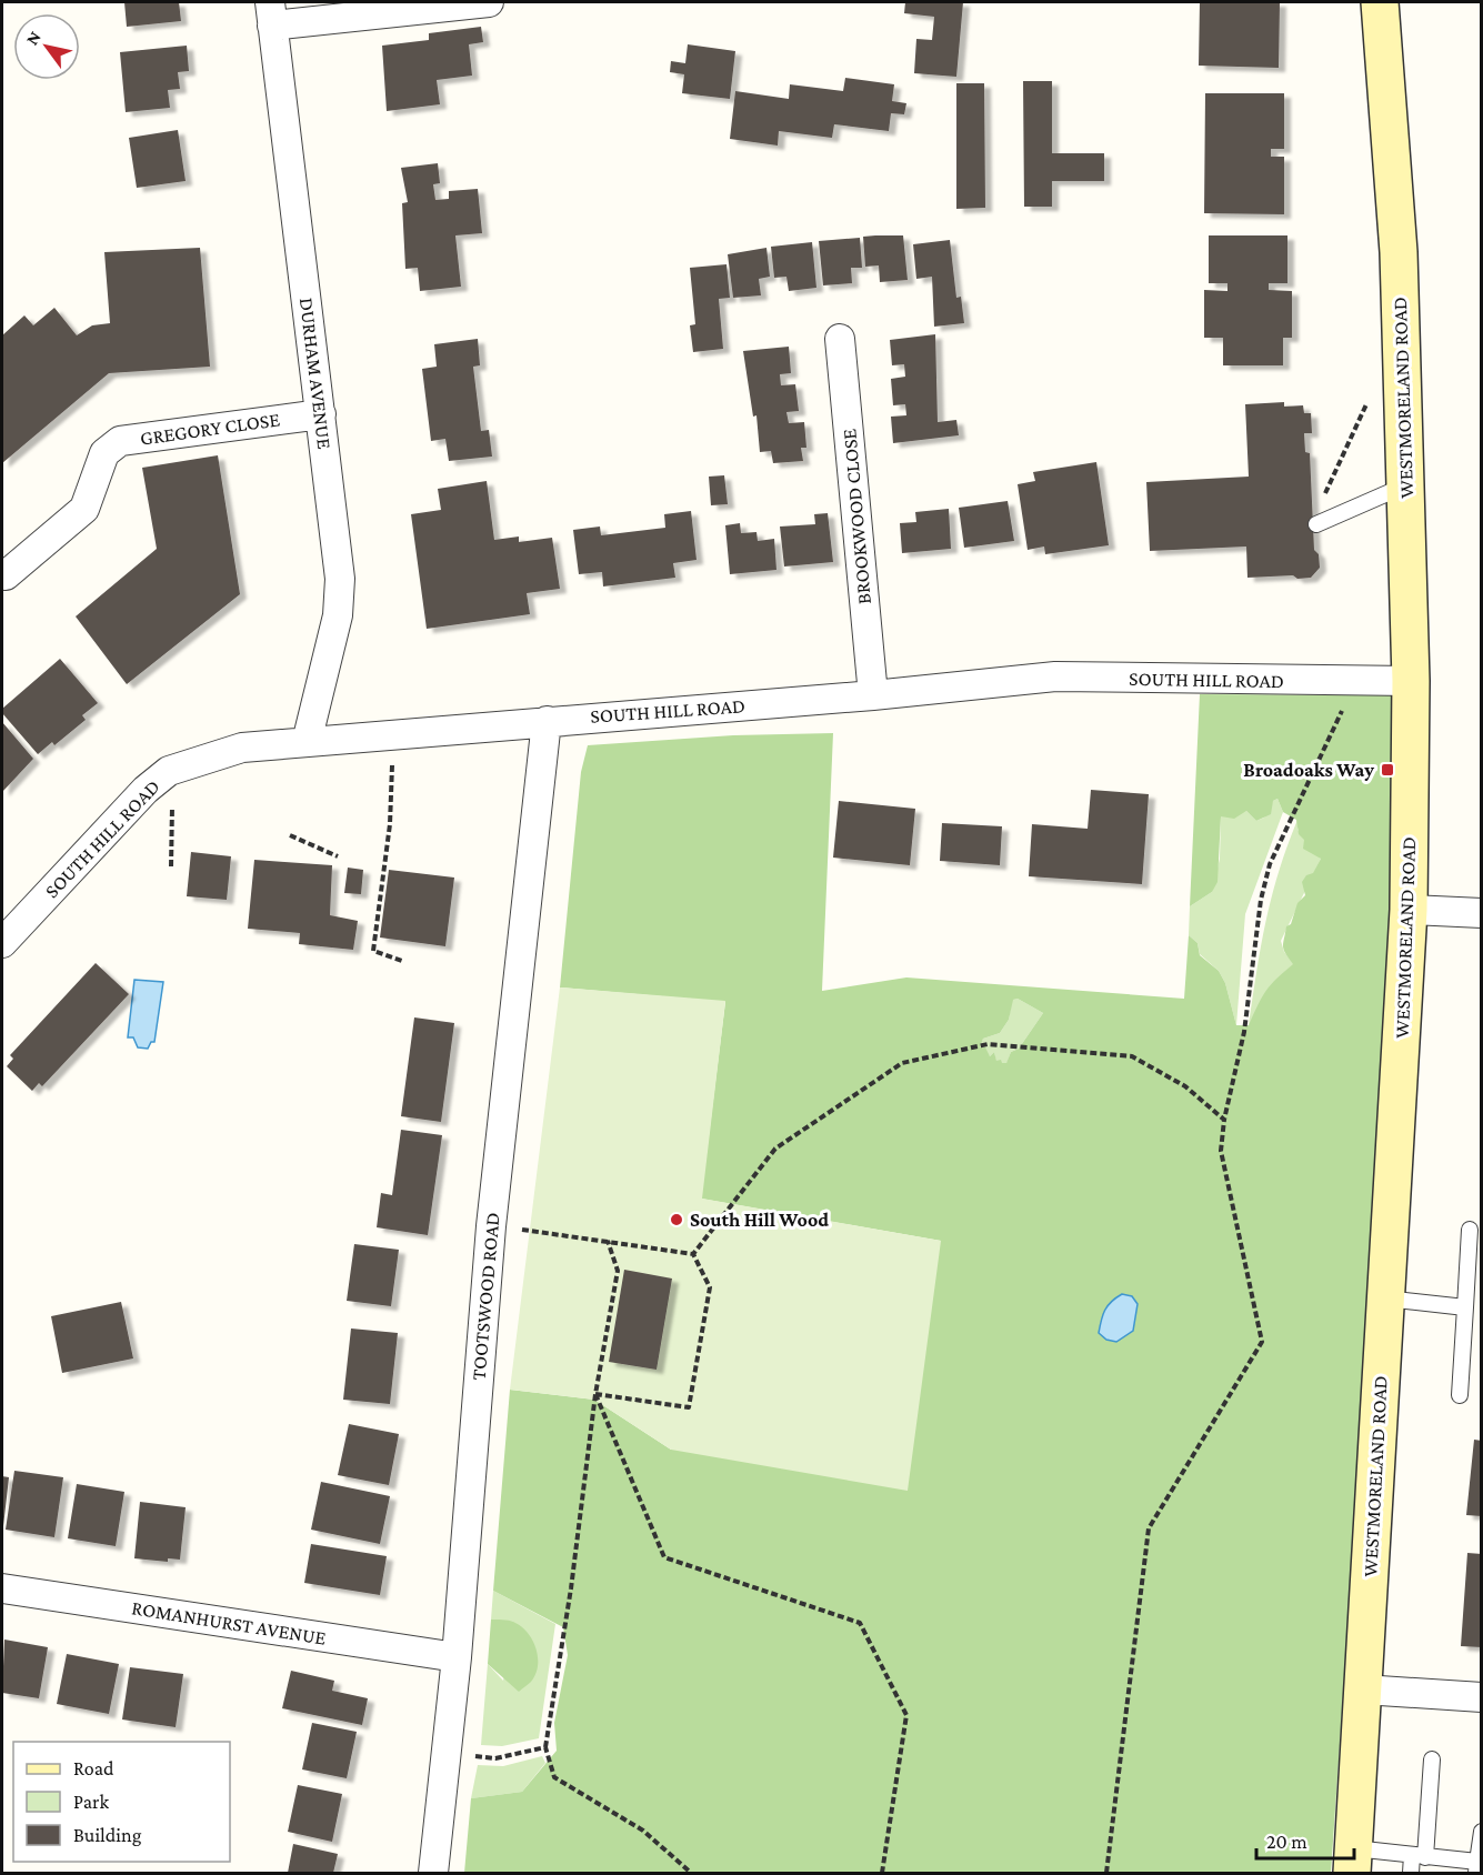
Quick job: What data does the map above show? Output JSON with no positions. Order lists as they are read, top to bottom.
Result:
{
  "streets": {
    "main road": ["WESTMORELAND ROAD"],
    "street": [
      "DURHAM AVENUE",
      "GREGORY CLOSE",
      "BROOKWOOD CLOSE",
      "SOUTH HILL ROAD",
      "TOOTSWOOD ROAD",
      "ROMANHURST AVENUE"
    ]
  },
  "crossings": [
    ["DURHAM AVENUE", "GREGORY CLOSE"],
    ["DURHAM AVENUE", "SOUTH HILL ROAD"],
    ["WESTMORELAND ROAD", "SOUTH HILL ROAD"],
    ["BROOKWOOD CLOSE", "SOUTH HILL ROAD"],
    ["SOUTH HILL ROAD", "TOOTSWOOD ROAD"],
    ["TOOTSWOOD ROAD", "ROMANHURST AVENUE"]
  ],
  "places": {
    "transit": ["Broadoaks Way"],
    "other": ["South Hill Wood"]
  },
  "legend": ["Road", "Park", "Building"],
  "scale_bar": "20 m",
  "north": "top left"
}
